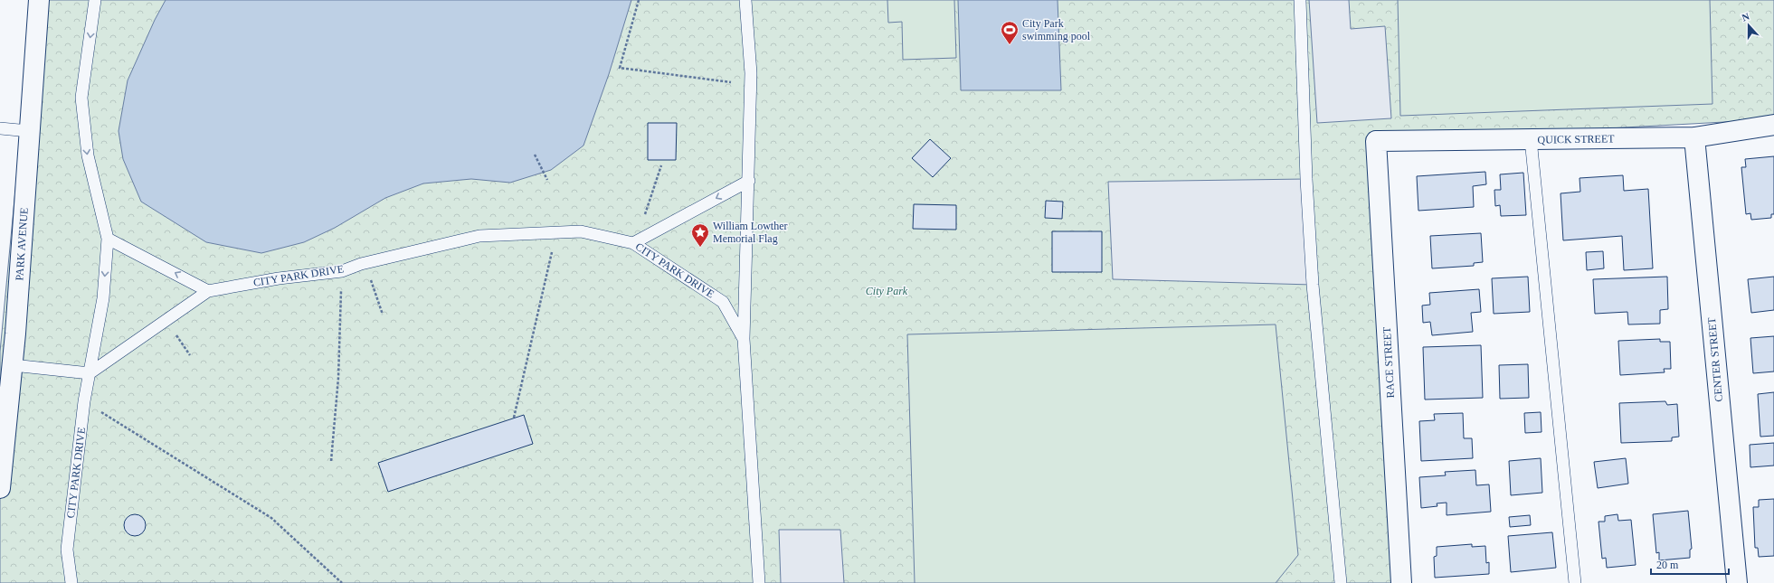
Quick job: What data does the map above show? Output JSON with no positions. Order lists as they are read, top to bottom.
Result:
{
  "streets": {
    "street": [
      "QUICK STREET",
      "PARK AVENUE",
      "CENTER STREET",
      "RACE STREET"
    ],
    "lane": ["CITY PARK DRIVE"]
  },
  "crossings": [
    ["QUICK STREET", "CENTER STREET"],
    ["QUICK STREET", "RACE STREET"]
  ],
  "parks": ["City Park"],
  "places": {
    "sports": ["City Park swimming pool"],
    "place": ["William Lowther Memorial Flag"]
  },
  "scale_bar": "20 m",
  "north": "top"
}
